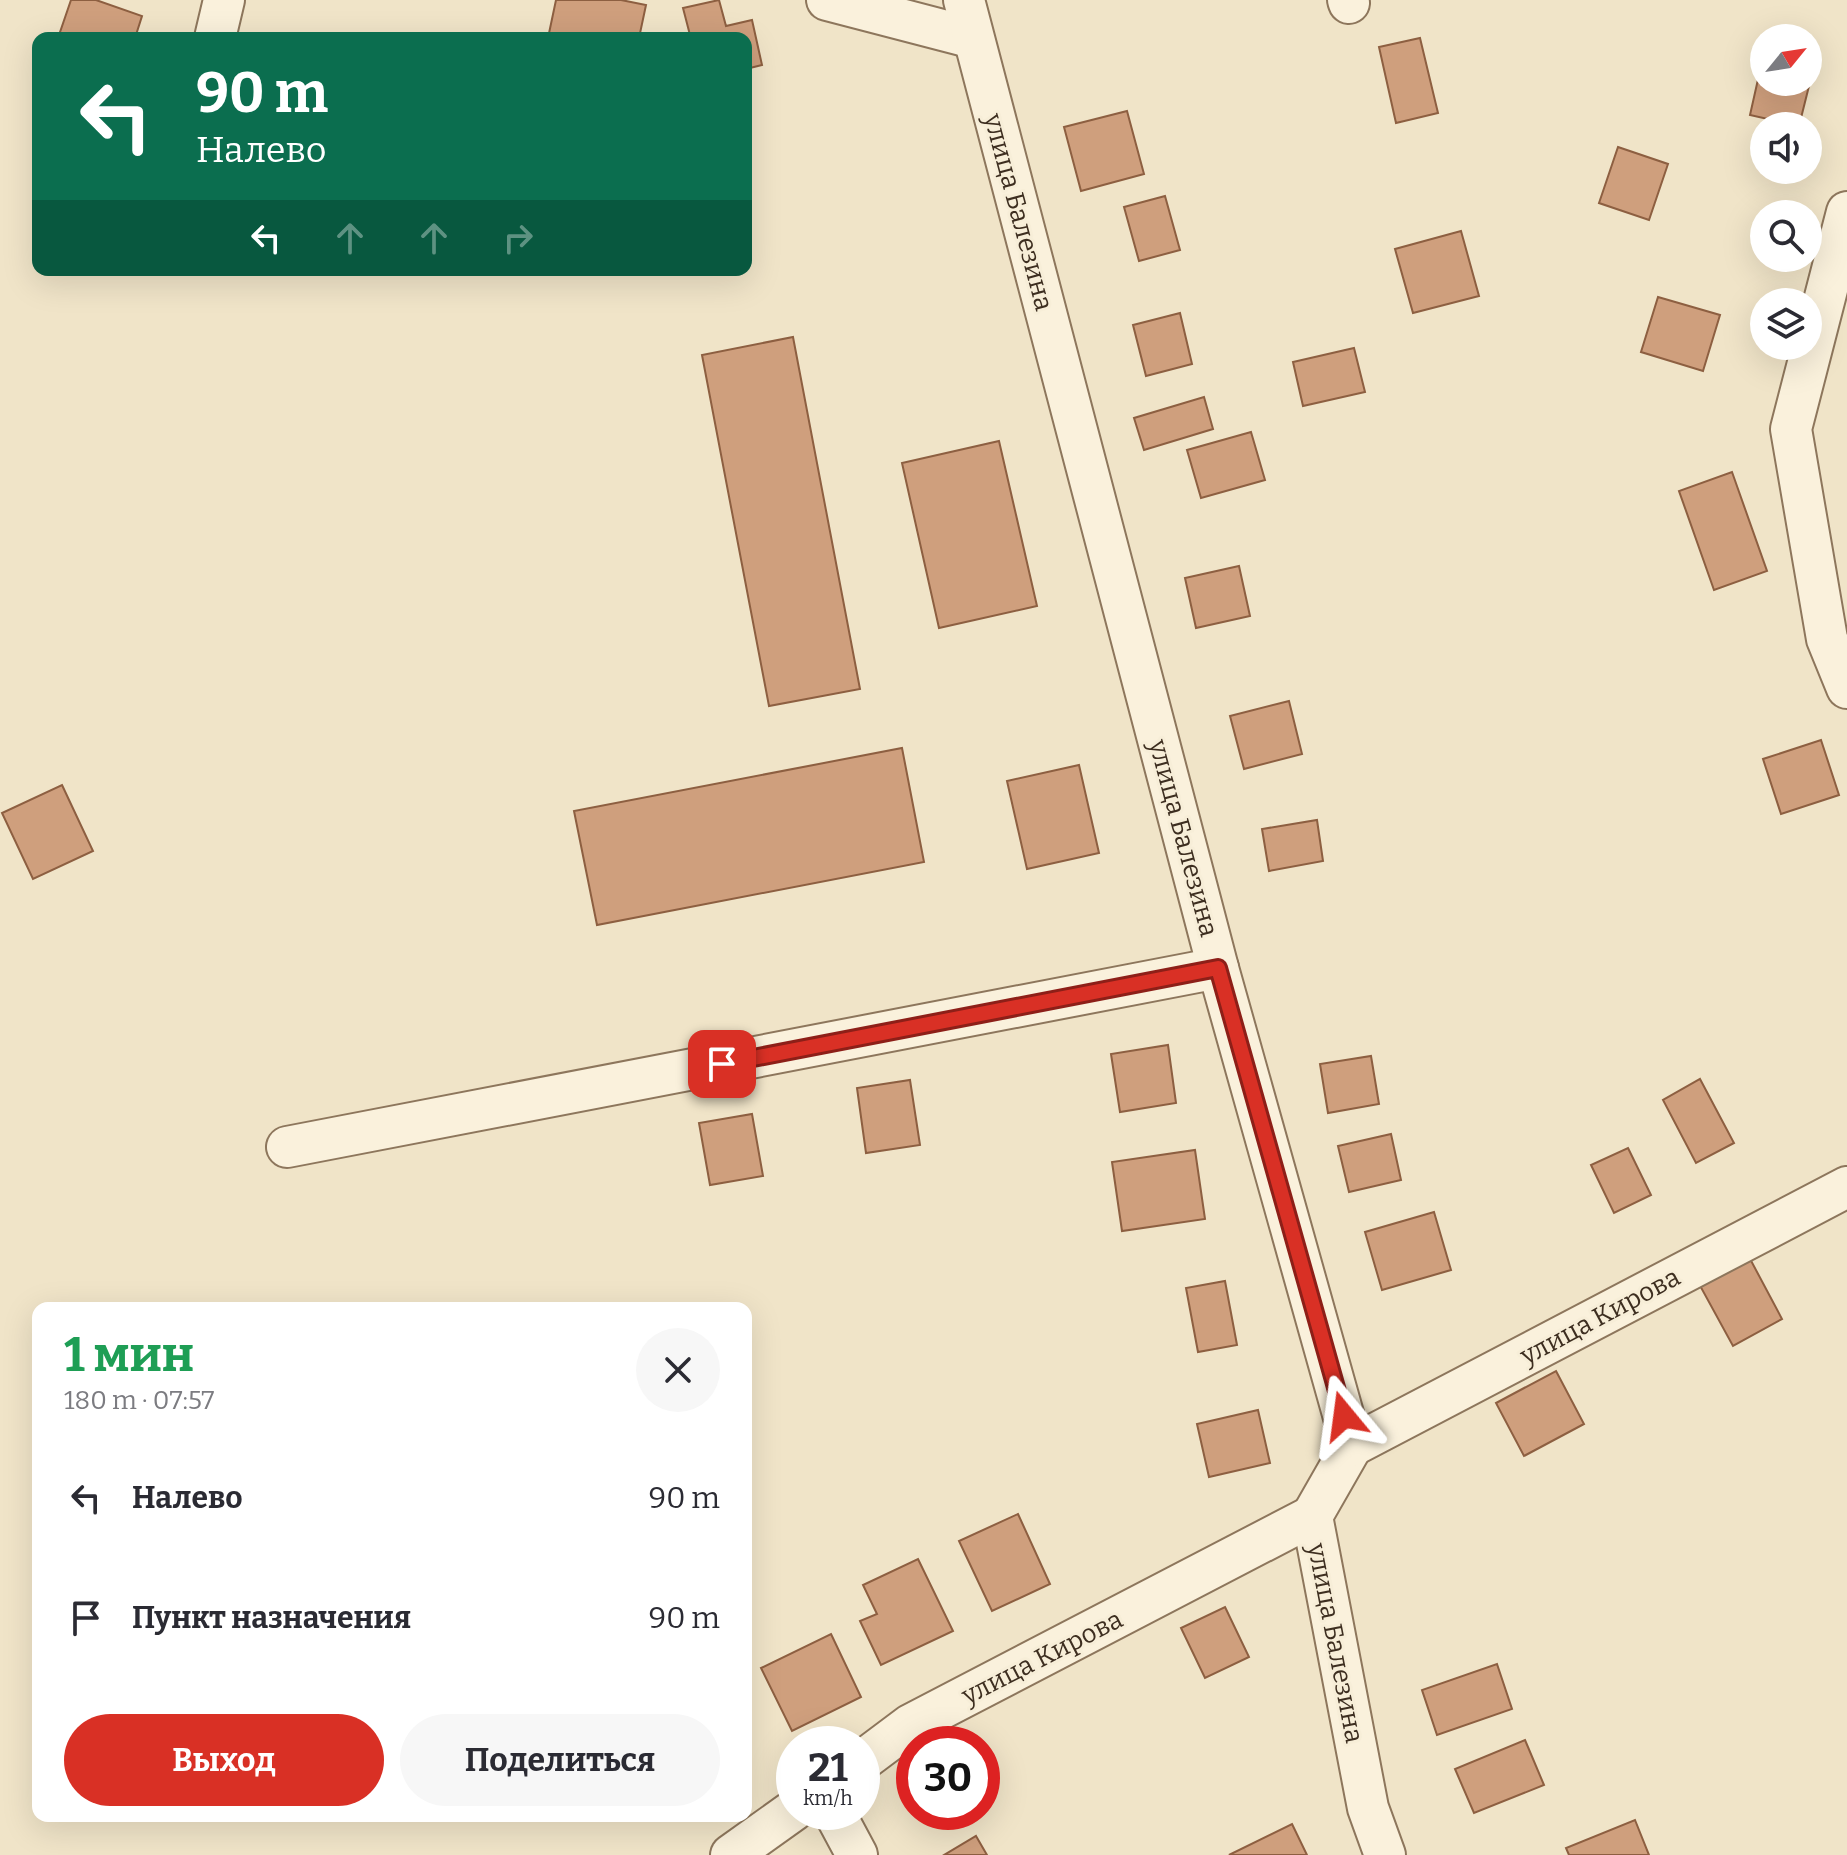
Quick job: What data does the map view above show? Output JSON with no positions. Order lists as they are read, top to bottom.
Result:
{
  "streets": {
    "street": ["улица Балезина", "улица Кирова"]
  },
  "crossings": [
    ["улица Балезина", "улица Кирова"]
  ],
  "north": "top right",
  "page": {
    "turn": ["90 m", "Налево"],
    "heading": ["1 мин", "180 m · 07:57"],
    "list": [
      {
        "name": "Налево",
        "value": "90 m"
      },
      {
        "name": "Пункт назначения",
        "value": "90 m"
      }
    ],
    "buttons": ["Выход", "Поделиться"],
    "speed": "21 km/h",
    "limit": "30"
  }
}
